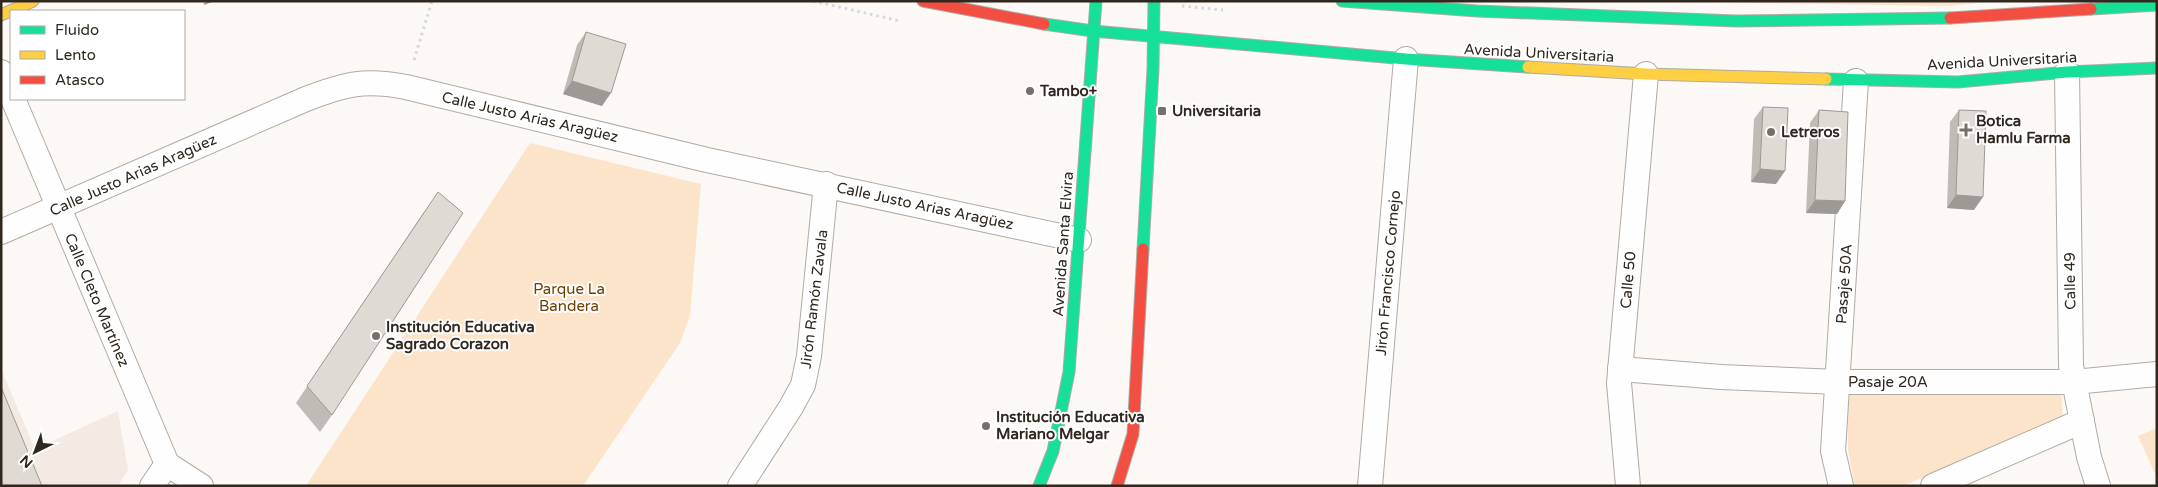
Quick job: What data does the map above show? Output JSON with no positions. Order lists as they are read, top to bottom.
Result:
{
  "streets": {
    "main road": ["Avenida Universitaria", "Avenida Santa Elvira"],
    "street": [
      "Calle Justo Arias Aragüez",
      "Jirón Francisco Cornejo",
      "Calle 50",
      "Calle 49",
      "Pasaje 50A",
      "Jirón Ramón Zavala",
      "Calle Cleto Martínez",
      "Pasaje 20A"
    ]
  },
  "crossings": [
    ["Avenida Universitaria", "Avenida Santa Elvira"],
    ["Avenida Universitaria", "Jirón Francisco Cornejo"],
    ["Avenida Universitaria", "Calle 50"],
    ["Avenida Universitaria", "Calle 49"],
    ["Avenida Universitaria", "Pasaje 50A"],
    ["Calle Justo Arias Aragüez", "Avenida Santa Elvira"],
    ["Calle Justo Arias Aragüez", "Jirón Ramón Zavala"],
    ["Calle Justo Arias Aragüez", "Calle Cleto Martínez"],
    ["Calle 50", "Pasaje 20A"],
    ["Calle 49", "Pasaje 20A"],
    ["Pasaje 50A", "Pasaje 20A"]
  ],
  "parks": ["Parque La Bandera"],
  "places": {
    "other": [
      "Tambo+",
      "Letreros",
      "Institución Educativa Sagrado Corazon",
      "Institución Educativa Mariano Melgar"
    ],
    "transit": ["Universitaria"],
    "health": ["Botica Hamlu Farma"]
  },
  "legend": ["Fluido", "Lento", "Atasco"],
  "north": "bottom left"
}
